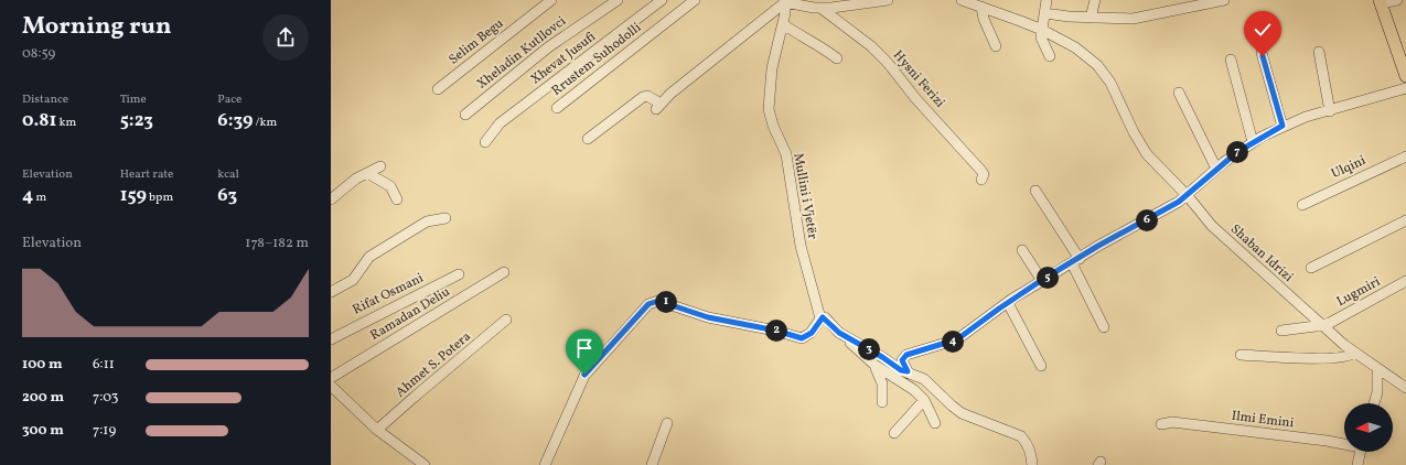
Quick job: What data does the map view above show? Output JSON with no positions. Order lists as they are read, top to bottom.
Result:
{
  "streets": {
    "street": [
      "Selim Begu",
      "Xheladin Kutllovci",
      "Xhevat Jusufi",
      "Rrustem Suhodolli",
      "Hysni Ferizi",
      "Ulqini",
      "Mullini i Vjetër",
      "Shaban Idrizi",
      "Lugmiri",
      "Rifat Osmani",
      "Ramadan Deliu",
      "Ahmet S. Potera",
      "Ilmi Emini"
    ]
  },
  "crossings": [
    ["Hysni Ferizi", "Mullini i Vjetër"],
    ["Shaban Idrizi", "Lugmiri"]
  ],
  "north": "left",
  "page": {
    "heading": ["Morning run", "08:59"],
    "stats": [
      ["Distance", "0.81 km"],
      ["Time", "5:23"],
      ["Pace", "6:39 /km"],
      ["Elevation", "4 m"],
      ["Heart rate", "159 bpm"],
      ["kcal", "63"]
    ],
    "pins": [
      "7",
      "6",
      "5",
      "1",
      "2",
      "4",
      "3"
    ],
    "chart": ["Elevation", "178–182 m"],
    "list": [
      {
        "name": "100 m",
        "note": "6:11"
      },
      {
        "name": "200 m",
        "note": "7:03"
      },
      {
        "name": "300 m",
        "note": "7:19"
      }
    ]
  }
}
